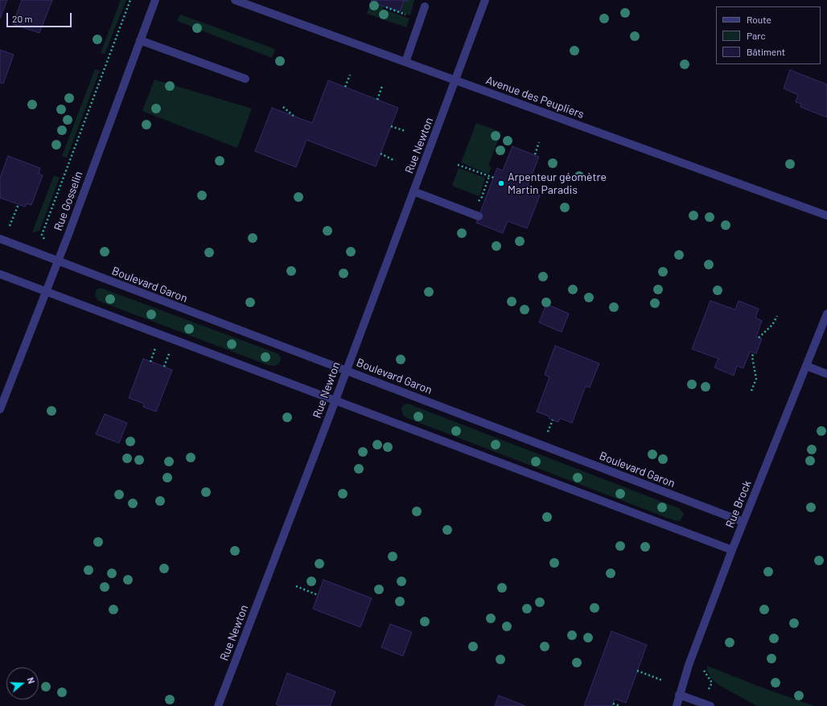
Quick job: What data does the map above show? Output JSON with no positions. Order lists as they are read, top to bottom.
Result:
{
  "streets": {
    "street": [
      "Avenue des Peupliers",
      "Rue Newton",
      "Rue Gosselin",
      "Boulevard Garon",
      "Rue Brock"
    ]
  },
  "crossings": [
    ["Avenue des Peupliers", "Rue Newton"],
    ["Rue Newton", "Boulevard Garon"],
    ["Rue Gosselin", "Boulevard Garon"],
    ["Boulevard Garon", "Rue Brock"]
  ],
  "places": ["Arpenteur géomètre Martin Paradis"],
  "legend": ["Route", "Parc", "Bâtiment"],
  "scale_bar": "20 m",
  "north": "right"
}
